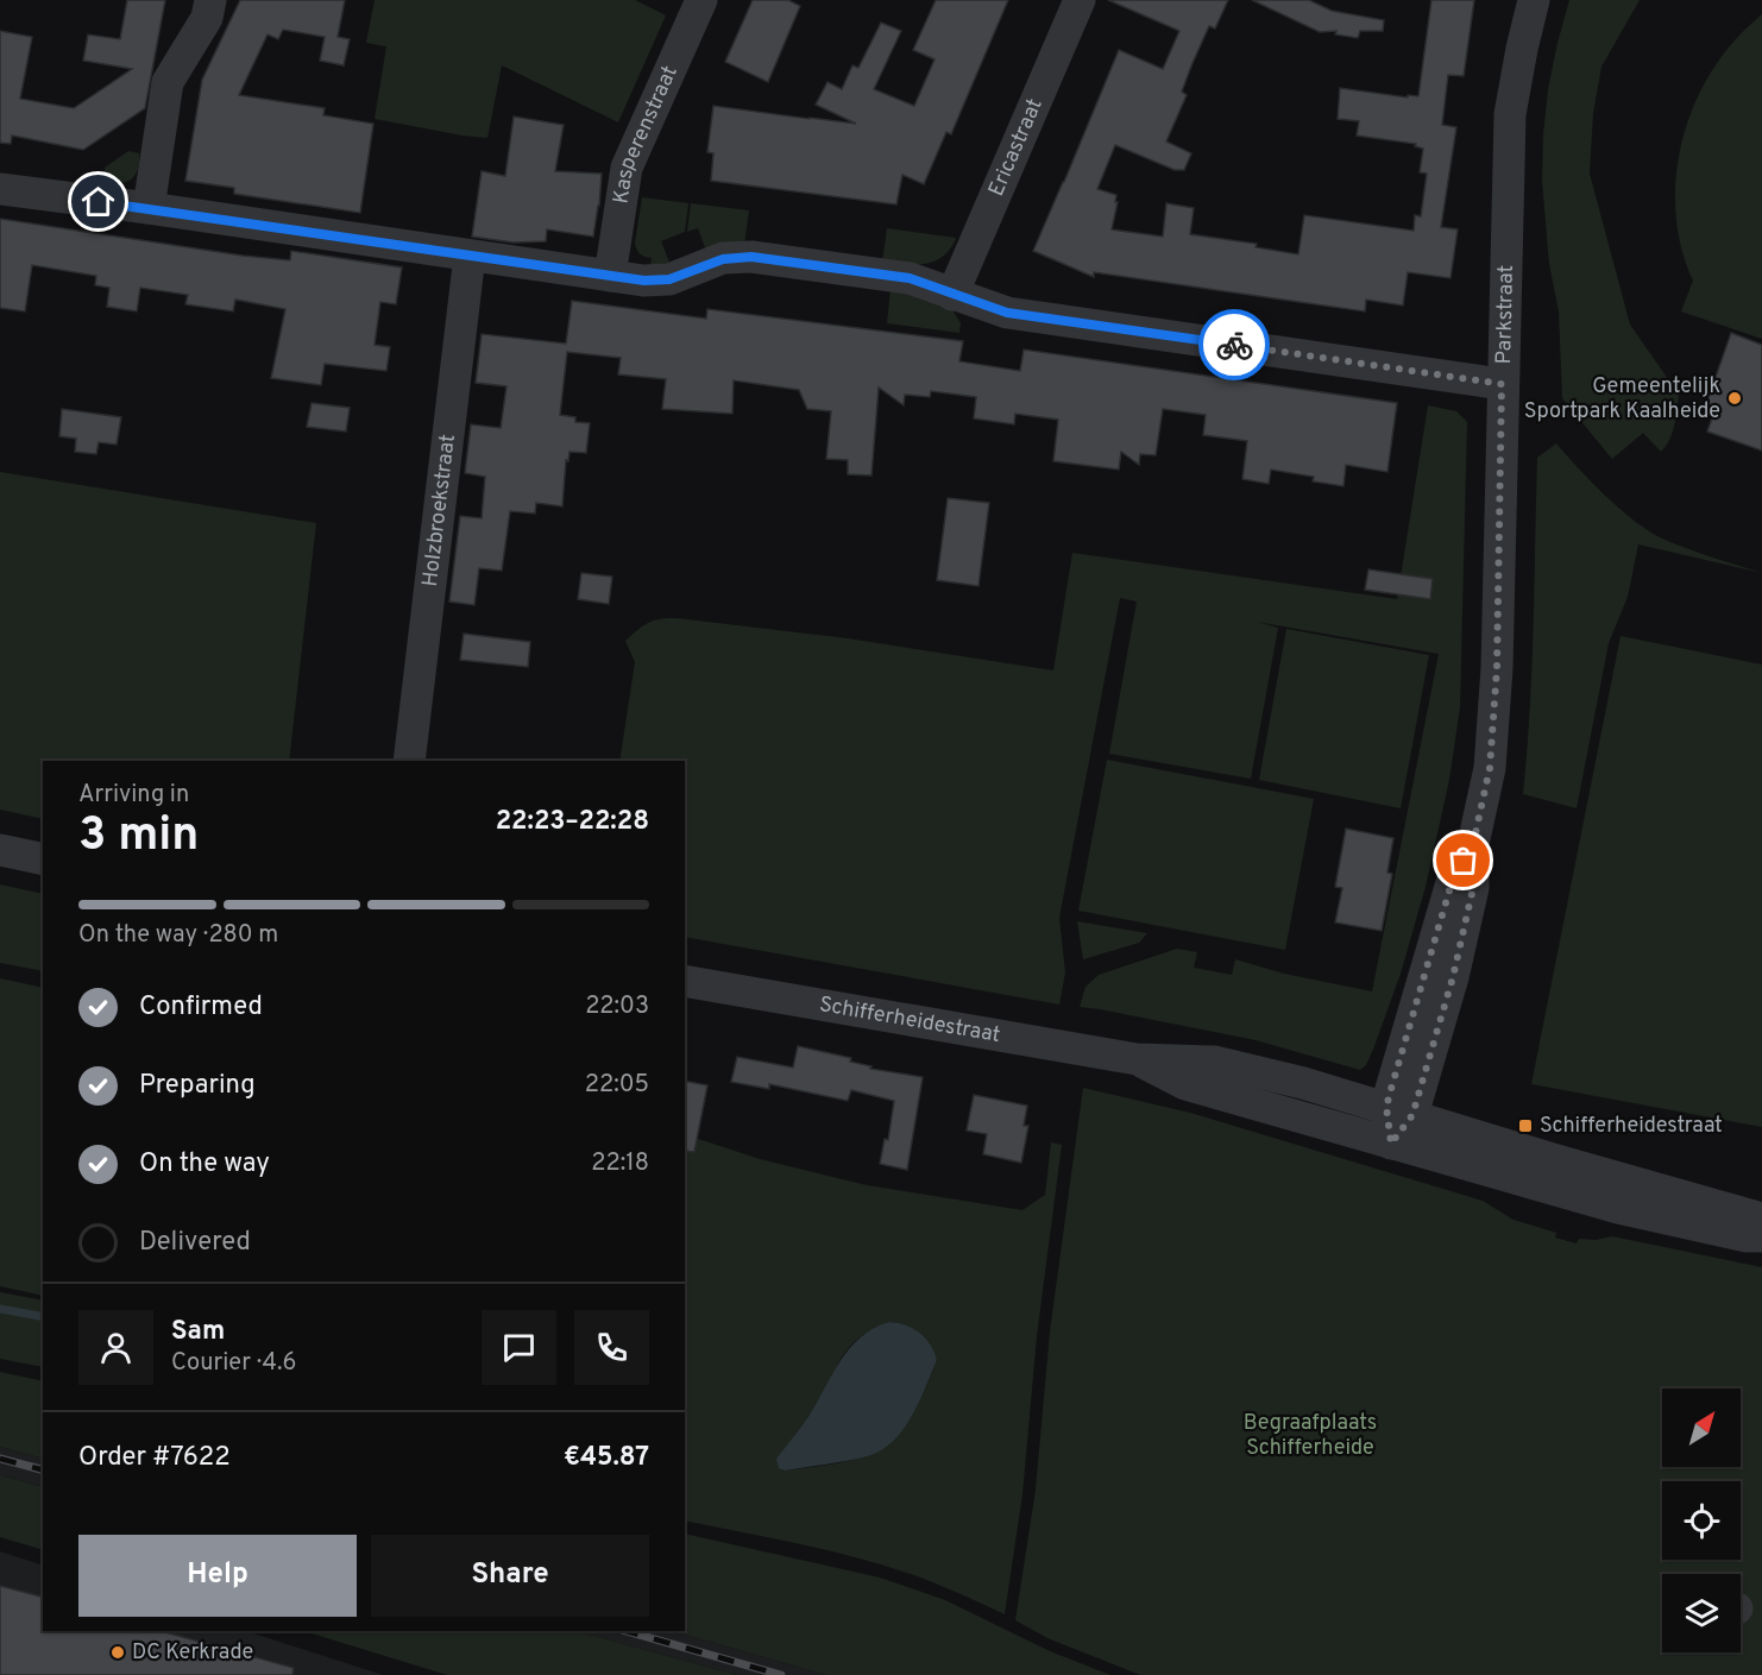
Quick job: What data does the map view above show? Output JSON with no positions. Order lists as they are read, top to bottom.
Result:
{
  "streets": {
    "street": [
      "Kasperenstraat",
      "Ericastraat",
      "Parkstraat",
      "Holzbroekstraat",
      "Schifferheidestraat"
    ]
  },
  "crossings": [
    ["Parkstraat", "Schifferheidestraat"]
  ],
  "parks": ["Begraafplaats Schifferheide"],
  "places": {
    "other": ["Gemeentelijk Sportpark Kaalheide", "DC Kerkrade"],
    "transit": ["Schifferheidestraat"]
  },
  "north": "top right",
  "page": {
    "heading": ["3 min", "Arriving in", "22:23–22:28"],
    "panel": [
      "Sam",
      "Courier · 4.6",
      "Order #7622",
      "€45.87"
    ],
    "bar": "On the way · 280 m",
    "list": [
      ["Confirmed", "22:03"],
      ["Preparing", "22:05"],
      ["On the way", "22:18"],
      "Delivered"
    ],
    "buttons": ["Help", "Share"]
  }
}
